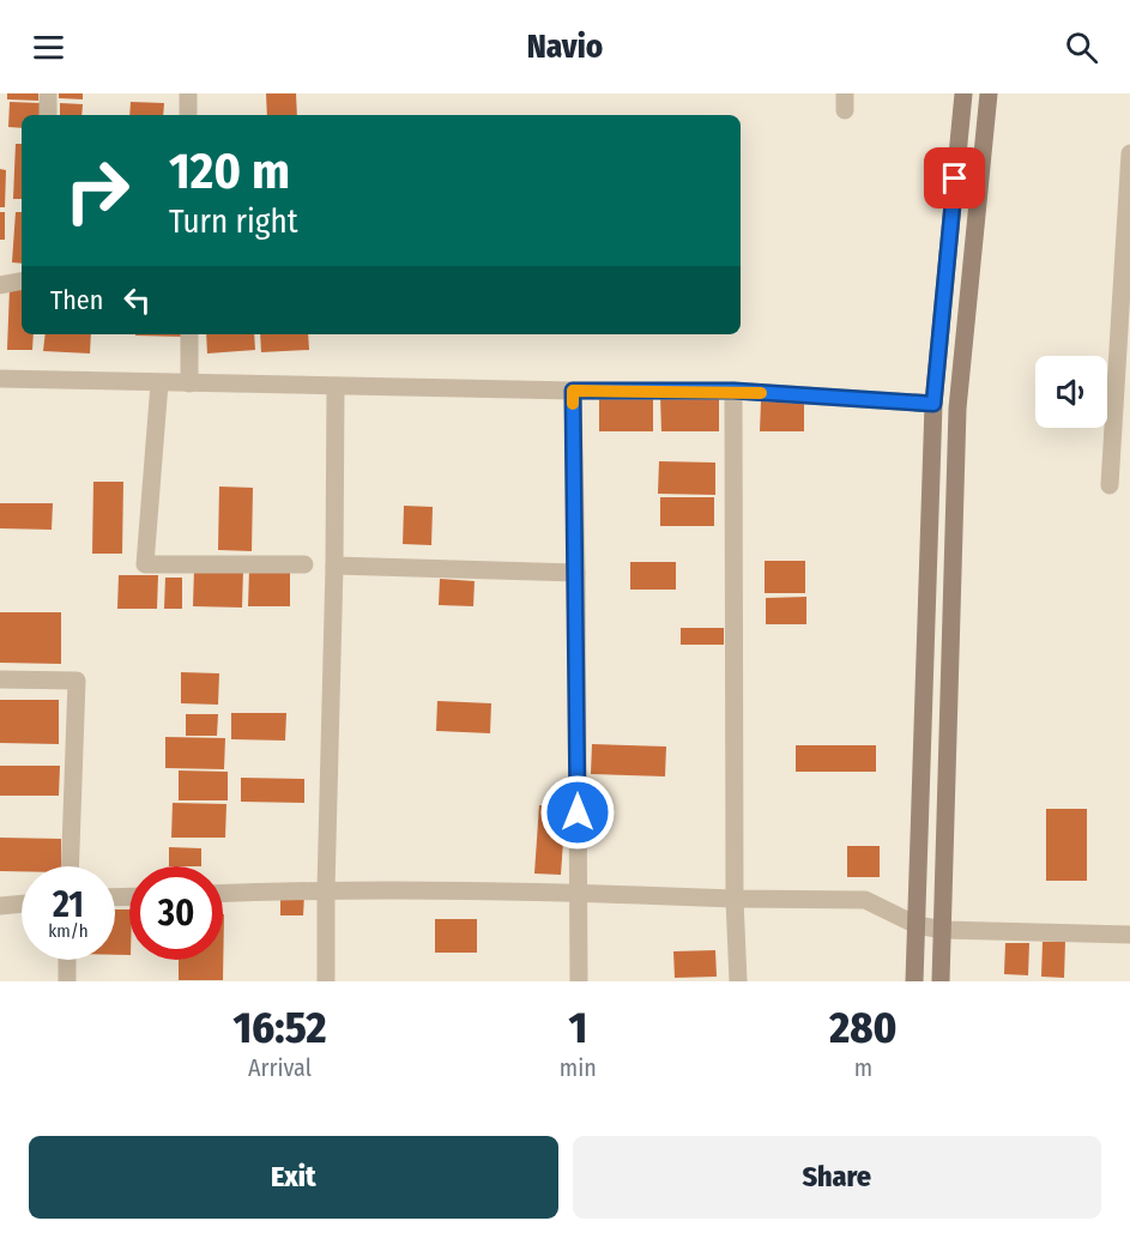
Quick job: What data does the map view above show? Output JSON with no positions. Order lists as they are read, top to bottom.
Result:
{
  "page": {
    "header": "Navio",
    "turn": ["120 m", "Turn right"],
    "then": "Then",
    "speed": "21 km/h",
    "limit": "30",
    "eta": [
      "16:52",
      "Arrival",
      "1",
      "min",
      "280",
      "m"
    ],
    "buttons": ["Exit", "Share"]
  }
}
